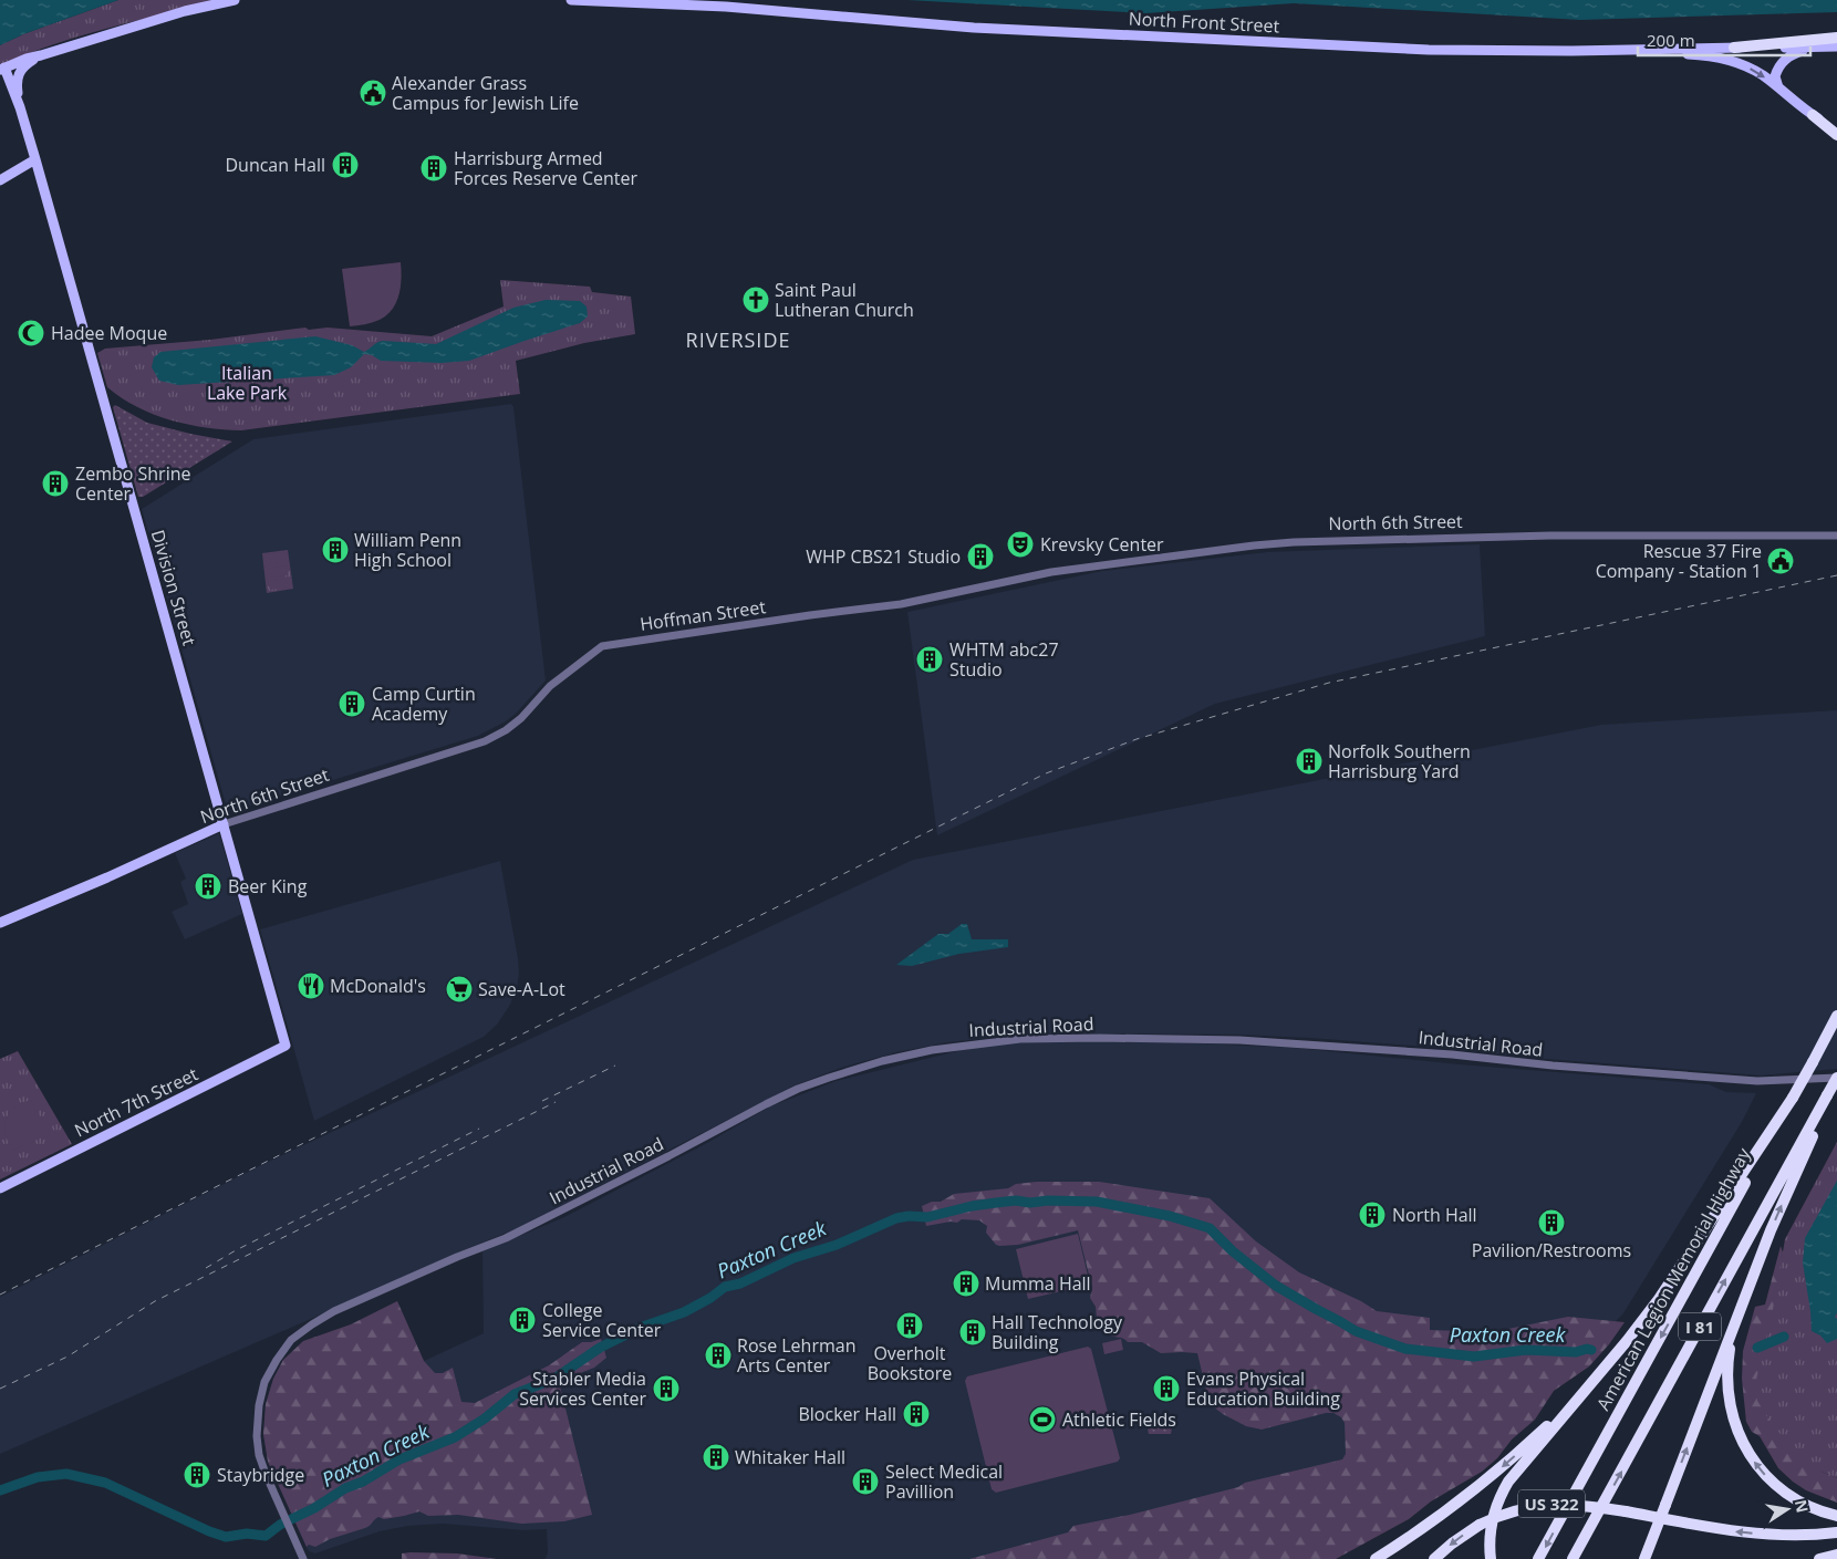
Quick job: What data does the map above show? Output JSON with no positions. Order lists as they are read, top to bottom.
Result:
{
  "streets": {
    "highway": ["American Legion Memorial Highway", "I 81", "US 322"],
    "main road": [
      "North Front Street",
      "North 6th Street",
      "Division Street",
      "North 7th Street"
    ],
    "street": ["Hoffman Street", "Industrial Road"]
  },
  "crossings": [
    ["North 6th Street", "Division Street"],
    ["North 6th Street", "Hoffman Street"],
    ["Division Street", "North 7th Street"],
    ["Industrial Road", "I 81"]
  ],
  "districts": ["RIVERSIDE"],
  "water": ["Paxton Creek"],
  "parks": ["Italian Lake Park"],
  "places": {
    "public building": ["Alexander Grass Campus for Jewish Life", "Rescue 37 Fire Company - Station 1"],
    "building": [
      "Duncan Hall",
      "Harrisburg Armed Forces Reserve Center",
      "Zembo Shrine Center",
      "William Penn High School",
      "WHP CBS21 Studio",
      "WHTM abc27 Studio",
      "Camp Curtin Academy",
      "Norfolk Southern Harrisburg Yard",
      "Beer King",
      "North Hall",
      "Pavilion/Restrooms",
      "Mumma Hall",
      "College Service Center",
      "Overholt Bookstore",
      "Hall Technology Building",
      "Rose Lehrman Arts Center",
      "Stabler Media Services Center",
      "Evans Physical Education Building",
      "Blocker Hall",
      "Whitaker Hall",
      "Staybridge",
      "Select Medical Pavillion"
    ],
    "church": ["Saint Paul Lutheran Church"],
    "mosque": ["Hadee Moque"],
    "theatre": ["Krevsky Center"],
    "restaurant": ["McDonald's"],
    "supermarket": ["Save-A-Lot"],
    "sports": ["Athletic Fields"]
  },
  "scale_bar": "200 m",
  "north": "right"
}
